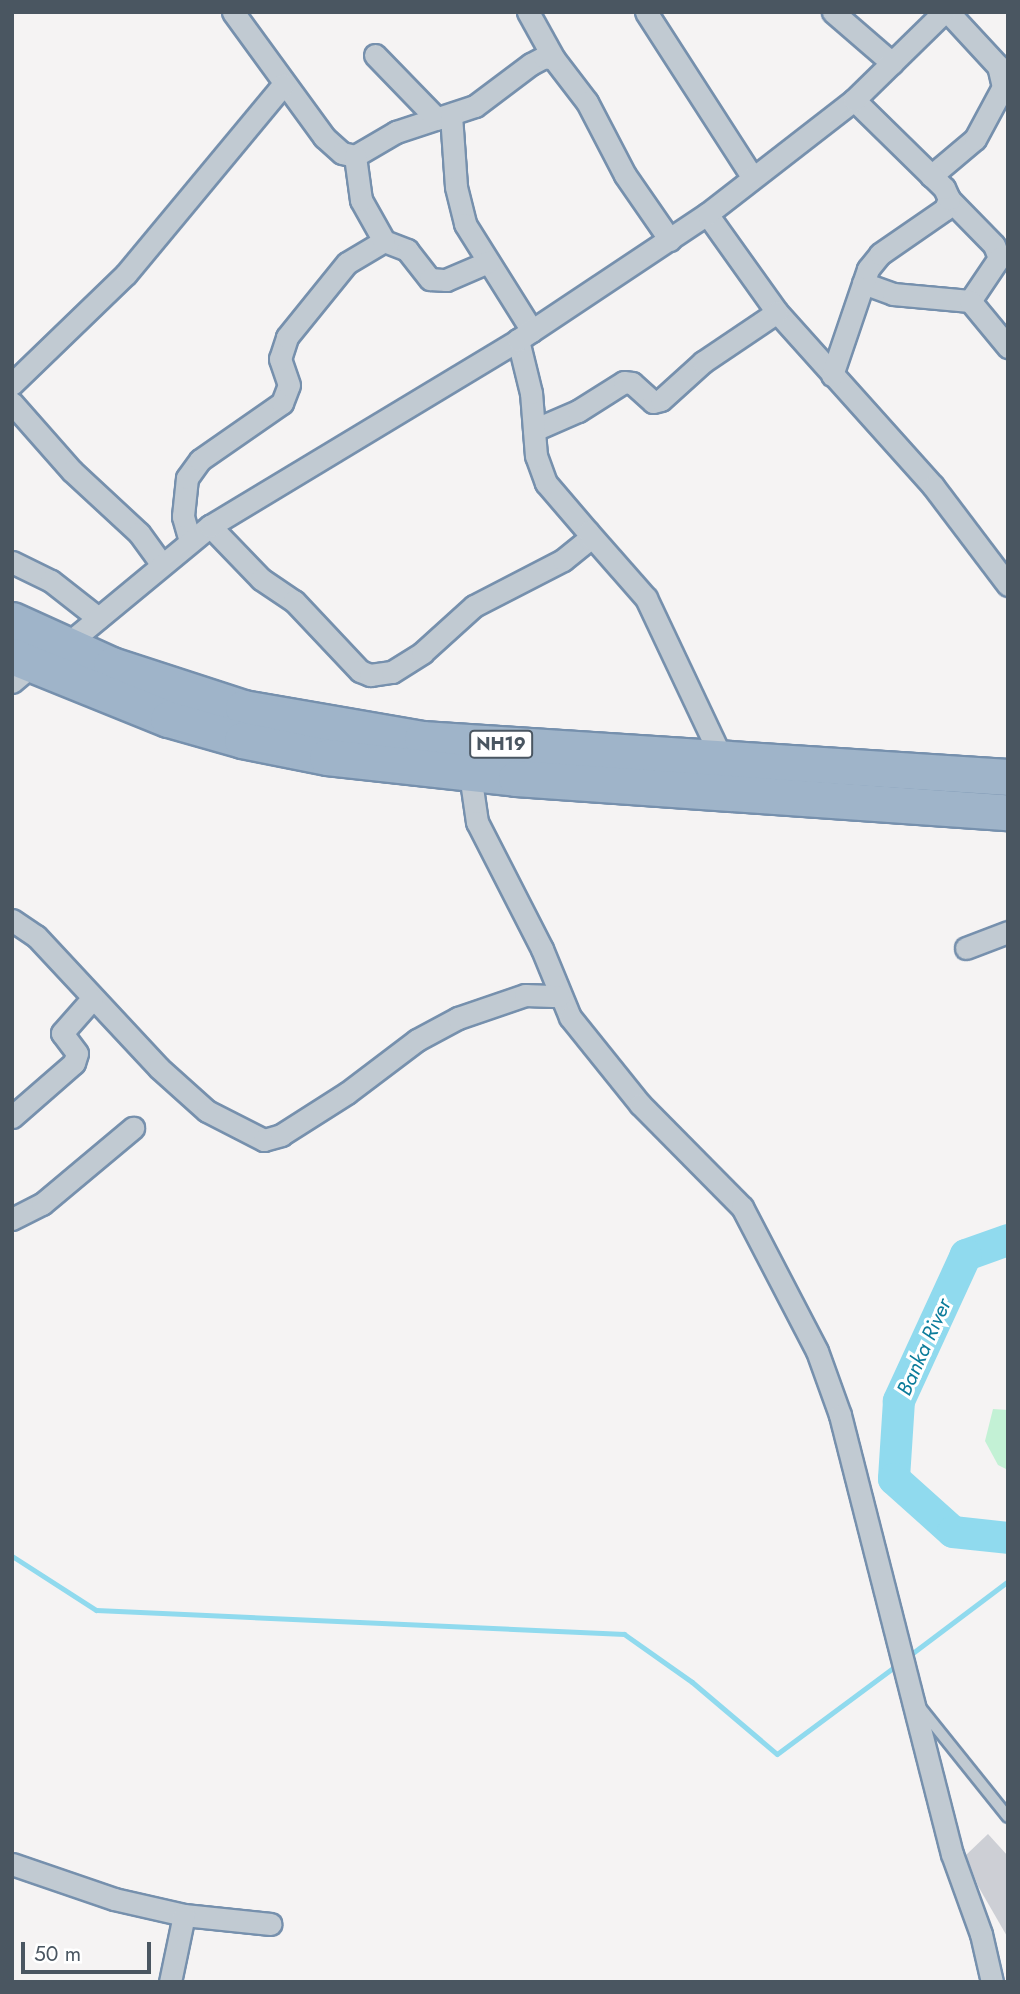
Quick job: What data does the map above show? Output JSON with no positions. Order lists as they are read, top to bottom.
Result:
{
  "streets": {
    "highway": ["NH19"]
  },
  "water": ["Banka River"],
  "scale_bar": "50 m"
}
